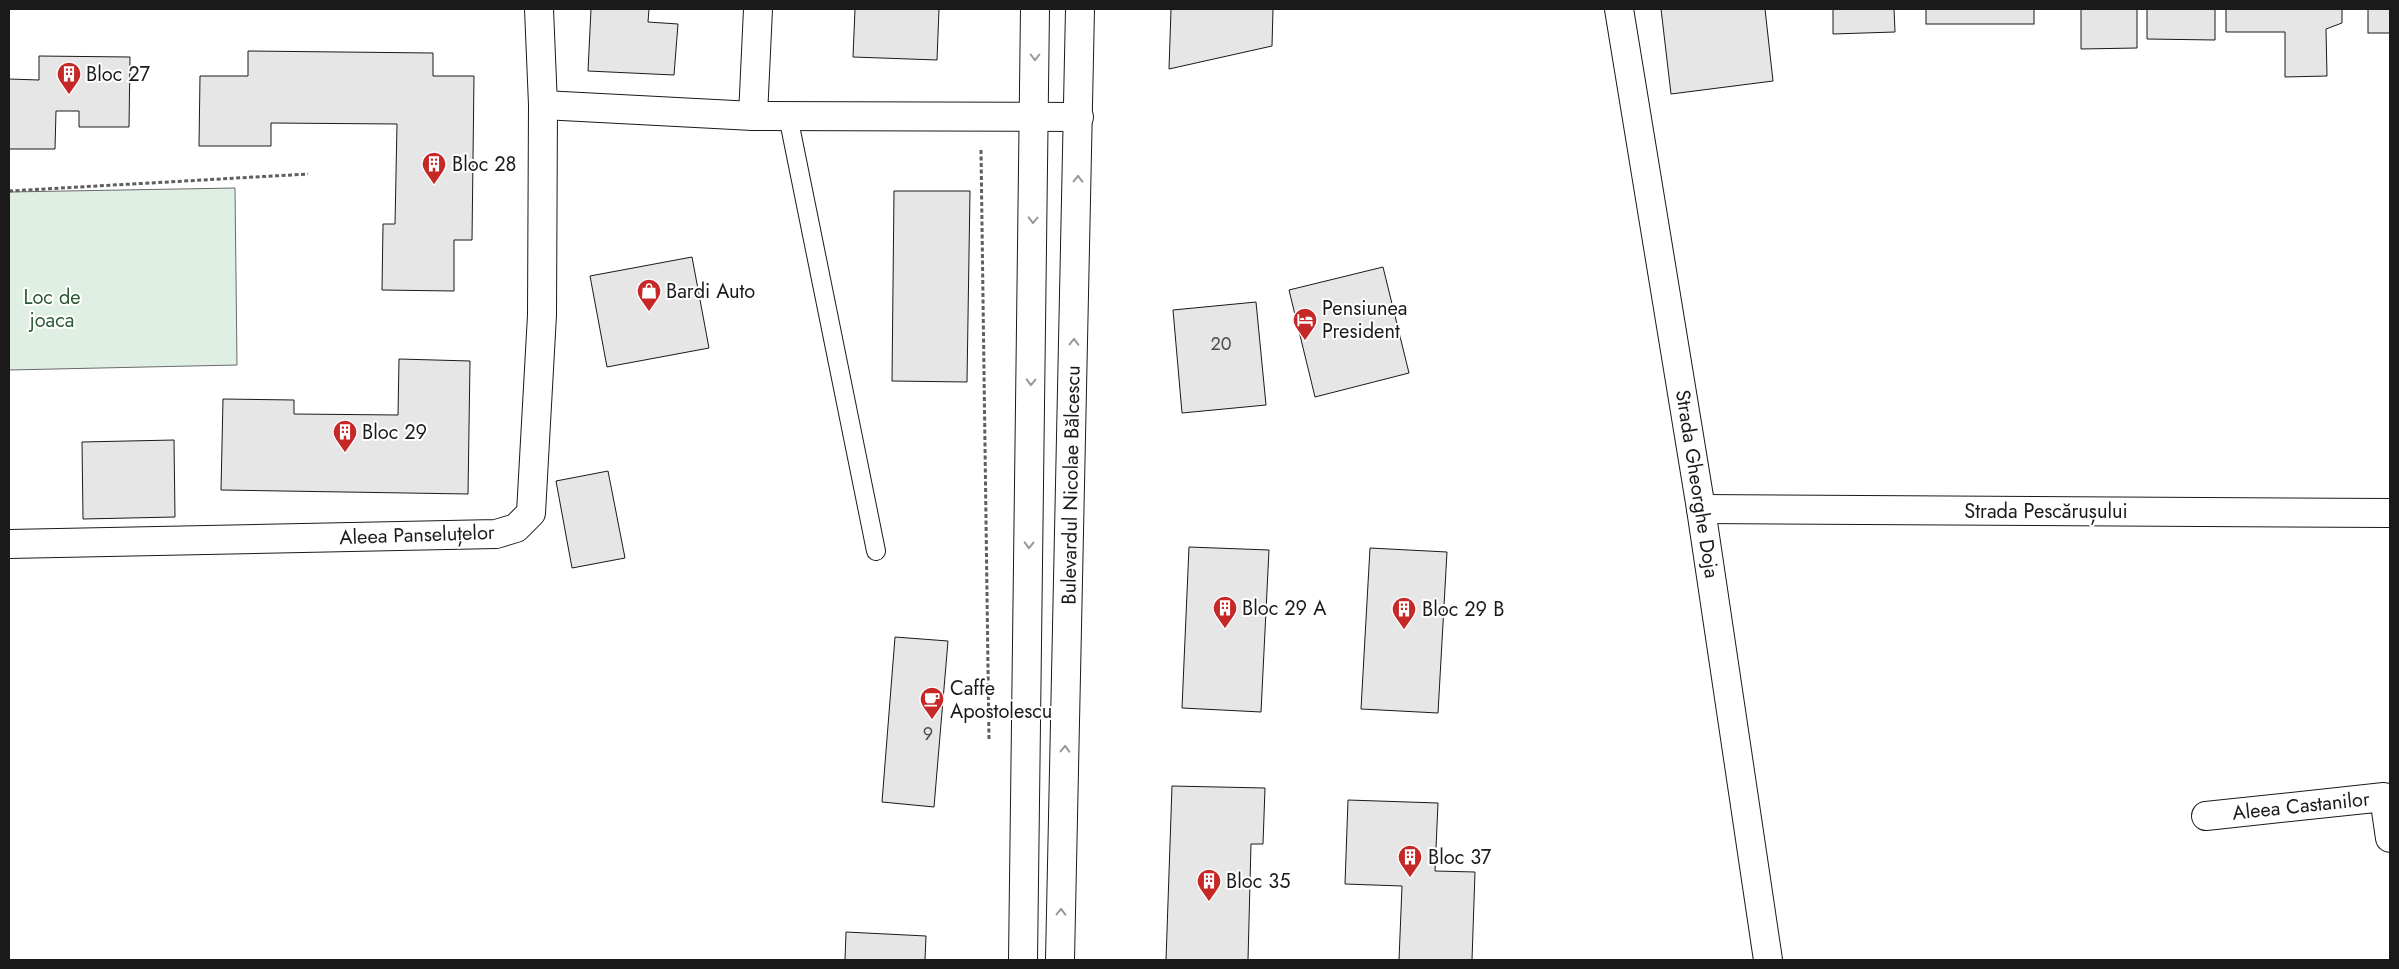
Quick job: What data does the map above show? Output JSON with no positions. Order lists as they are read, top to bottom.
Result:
{
  "streets": {
    "street": [
      "Strada Gheorghe Doja",
      "Bulevardul Nicolae Bălcescu",
      "Strada Pescărușului",
      "Aleea Panseluțelor",
      "Aleea Castanilor"
    ]
  },
  "crossings": [
    ["Strada Gheorghe Doja", "Strada Pescărușului"]
  ],
  "parks": ["Loc de joaca"],
  "places": {
    "building": [
      "Bloc 27",
      "Bloc 28",
      "Bloc 29",
      "Bloc 29 A",
      "Bloc 29 B",
      "Bloc 37",
      "Bloc 35"
    ],
    "shop": ["Bardi Auto"],
    "hotel": ["Pensiunea President"],
    "cafe": ["Caffe Apostolescu"]
  },
  "house_numbers": ["20", "9"]
}
